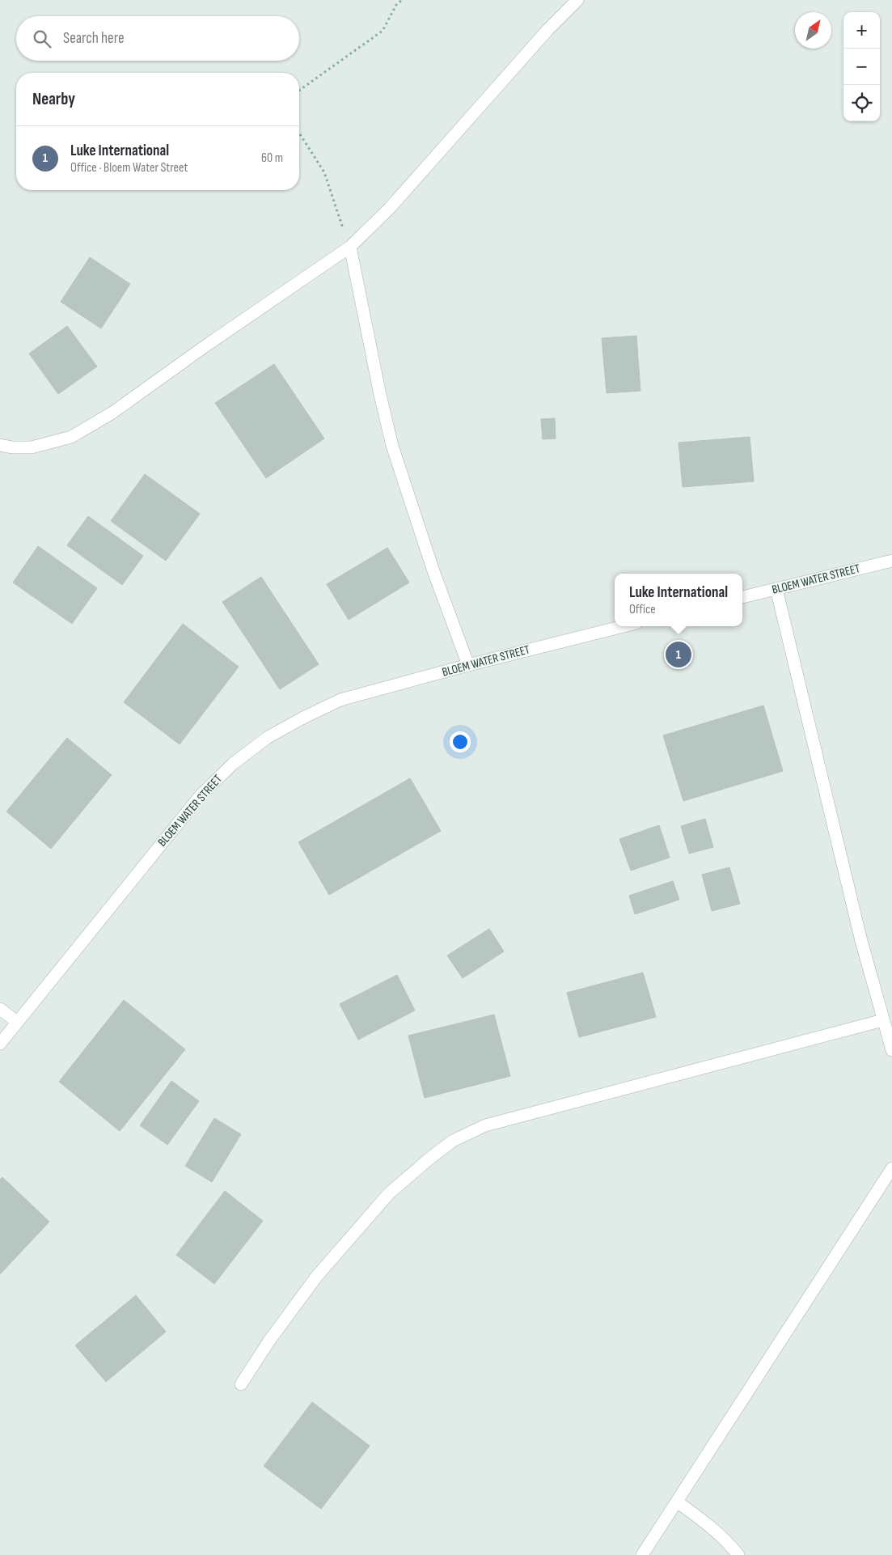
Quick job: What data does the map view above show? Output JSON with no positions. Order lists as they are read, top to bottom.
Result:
{
  "streets": {
    "street": ["BLOEM WATER STREET"]
  },
  "north": "top right",
  "page": {
    "map_buttons": ["+", "−"],
    "search": "Search here",
    "heading": "Nearby",
    "list": [
      {
        "mark": "1",
        "name": "Luke International",
        "note": "Office · Bloem Water Street",
        "value": "60 m"
      }
    ],
    "popup": ["Luke International", "Office"],
    "pins": "1"
  }
}
